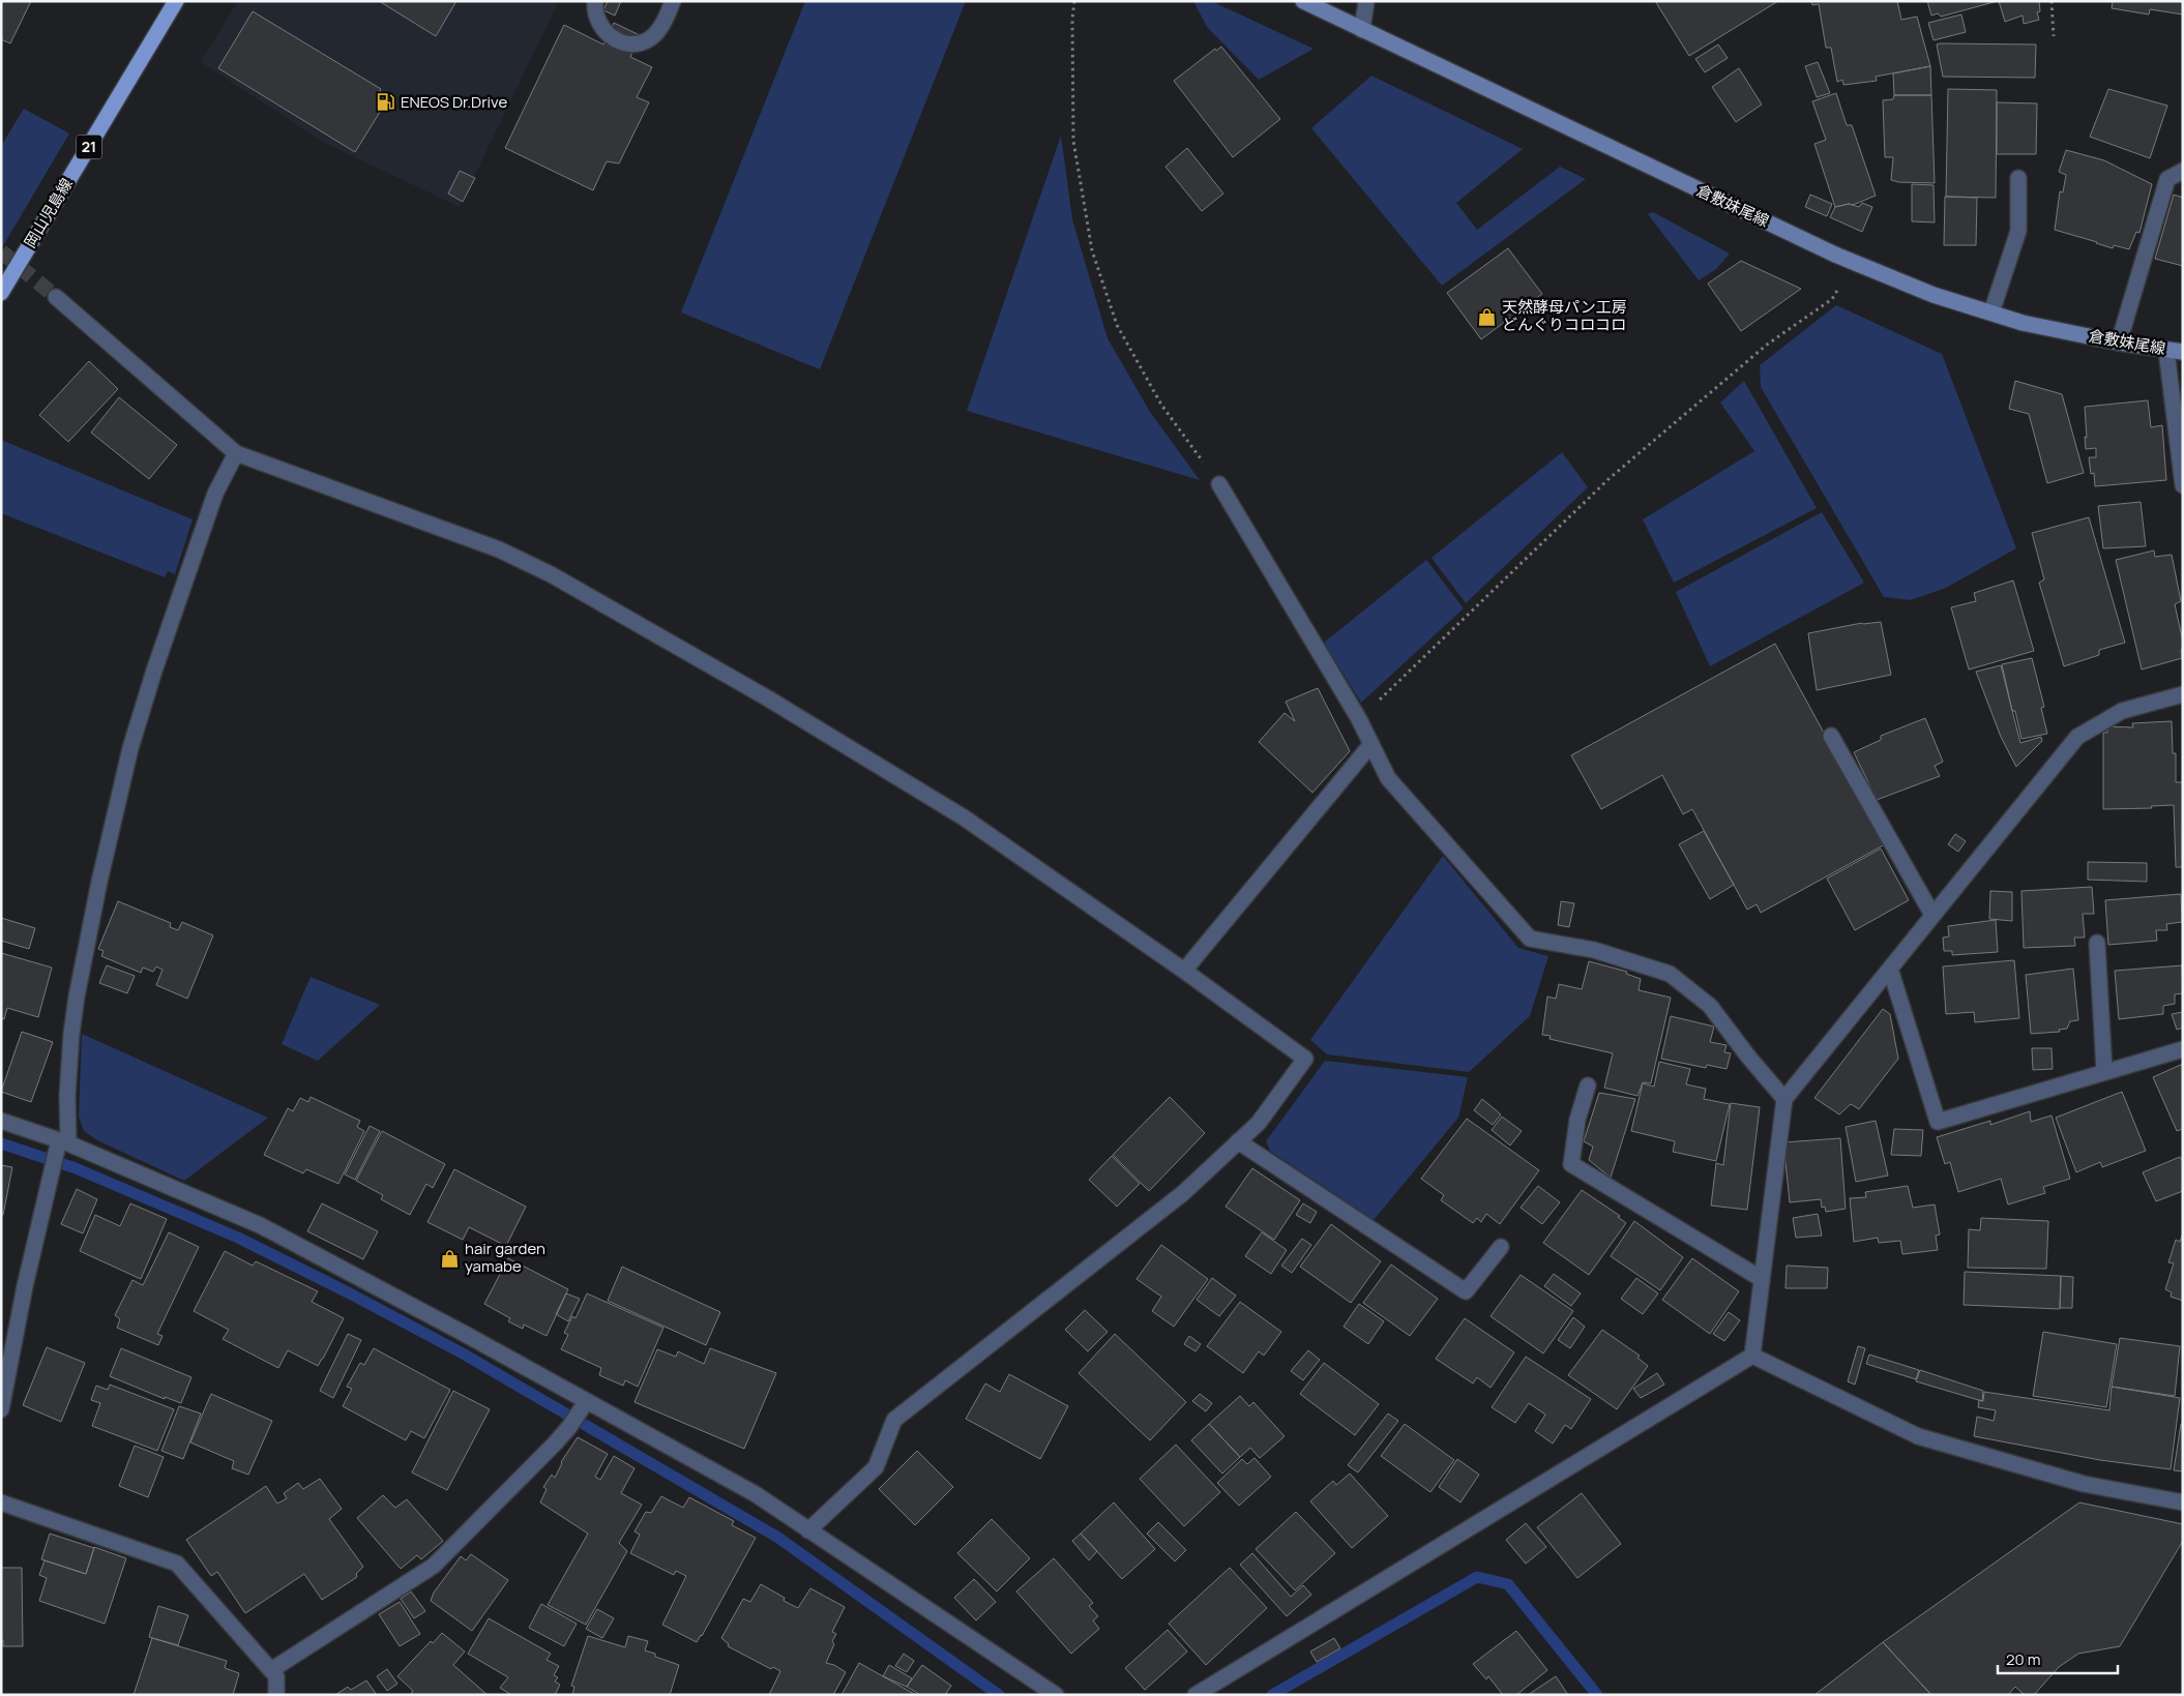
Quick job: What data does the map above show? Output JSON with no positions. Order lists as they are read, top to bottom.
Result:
{
  "streets": {
    "main road": ["21", "倉敷妹尾線", "岡山児島線"]
  },
  "places": {
    "fuel station": ["ENEOS Dr.Drive"],
    "shop": ["天然酵母パン工房 どんぐりコロコロ", "hair garden yamabe"]
  },
  "scale_bar": "20 m"
}
